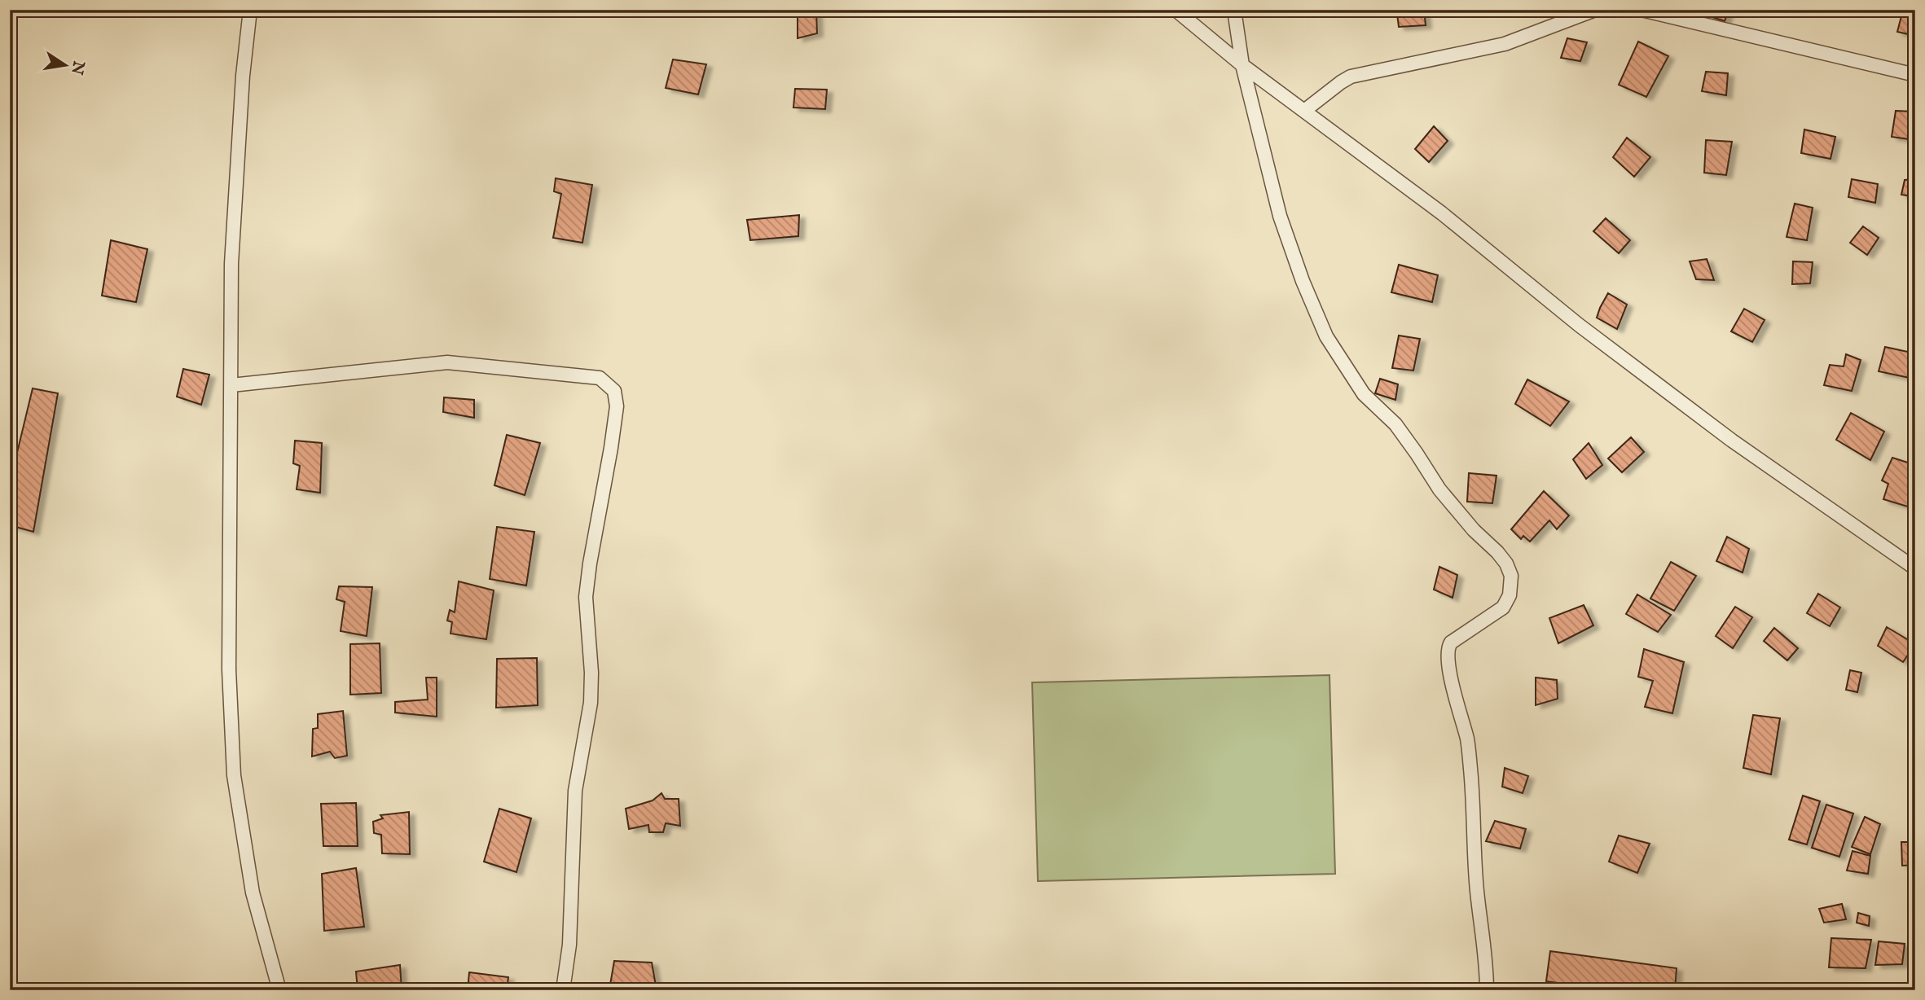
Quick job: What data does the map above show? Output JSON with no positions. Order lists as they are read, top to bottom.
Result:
{
  "north": "right"
}
